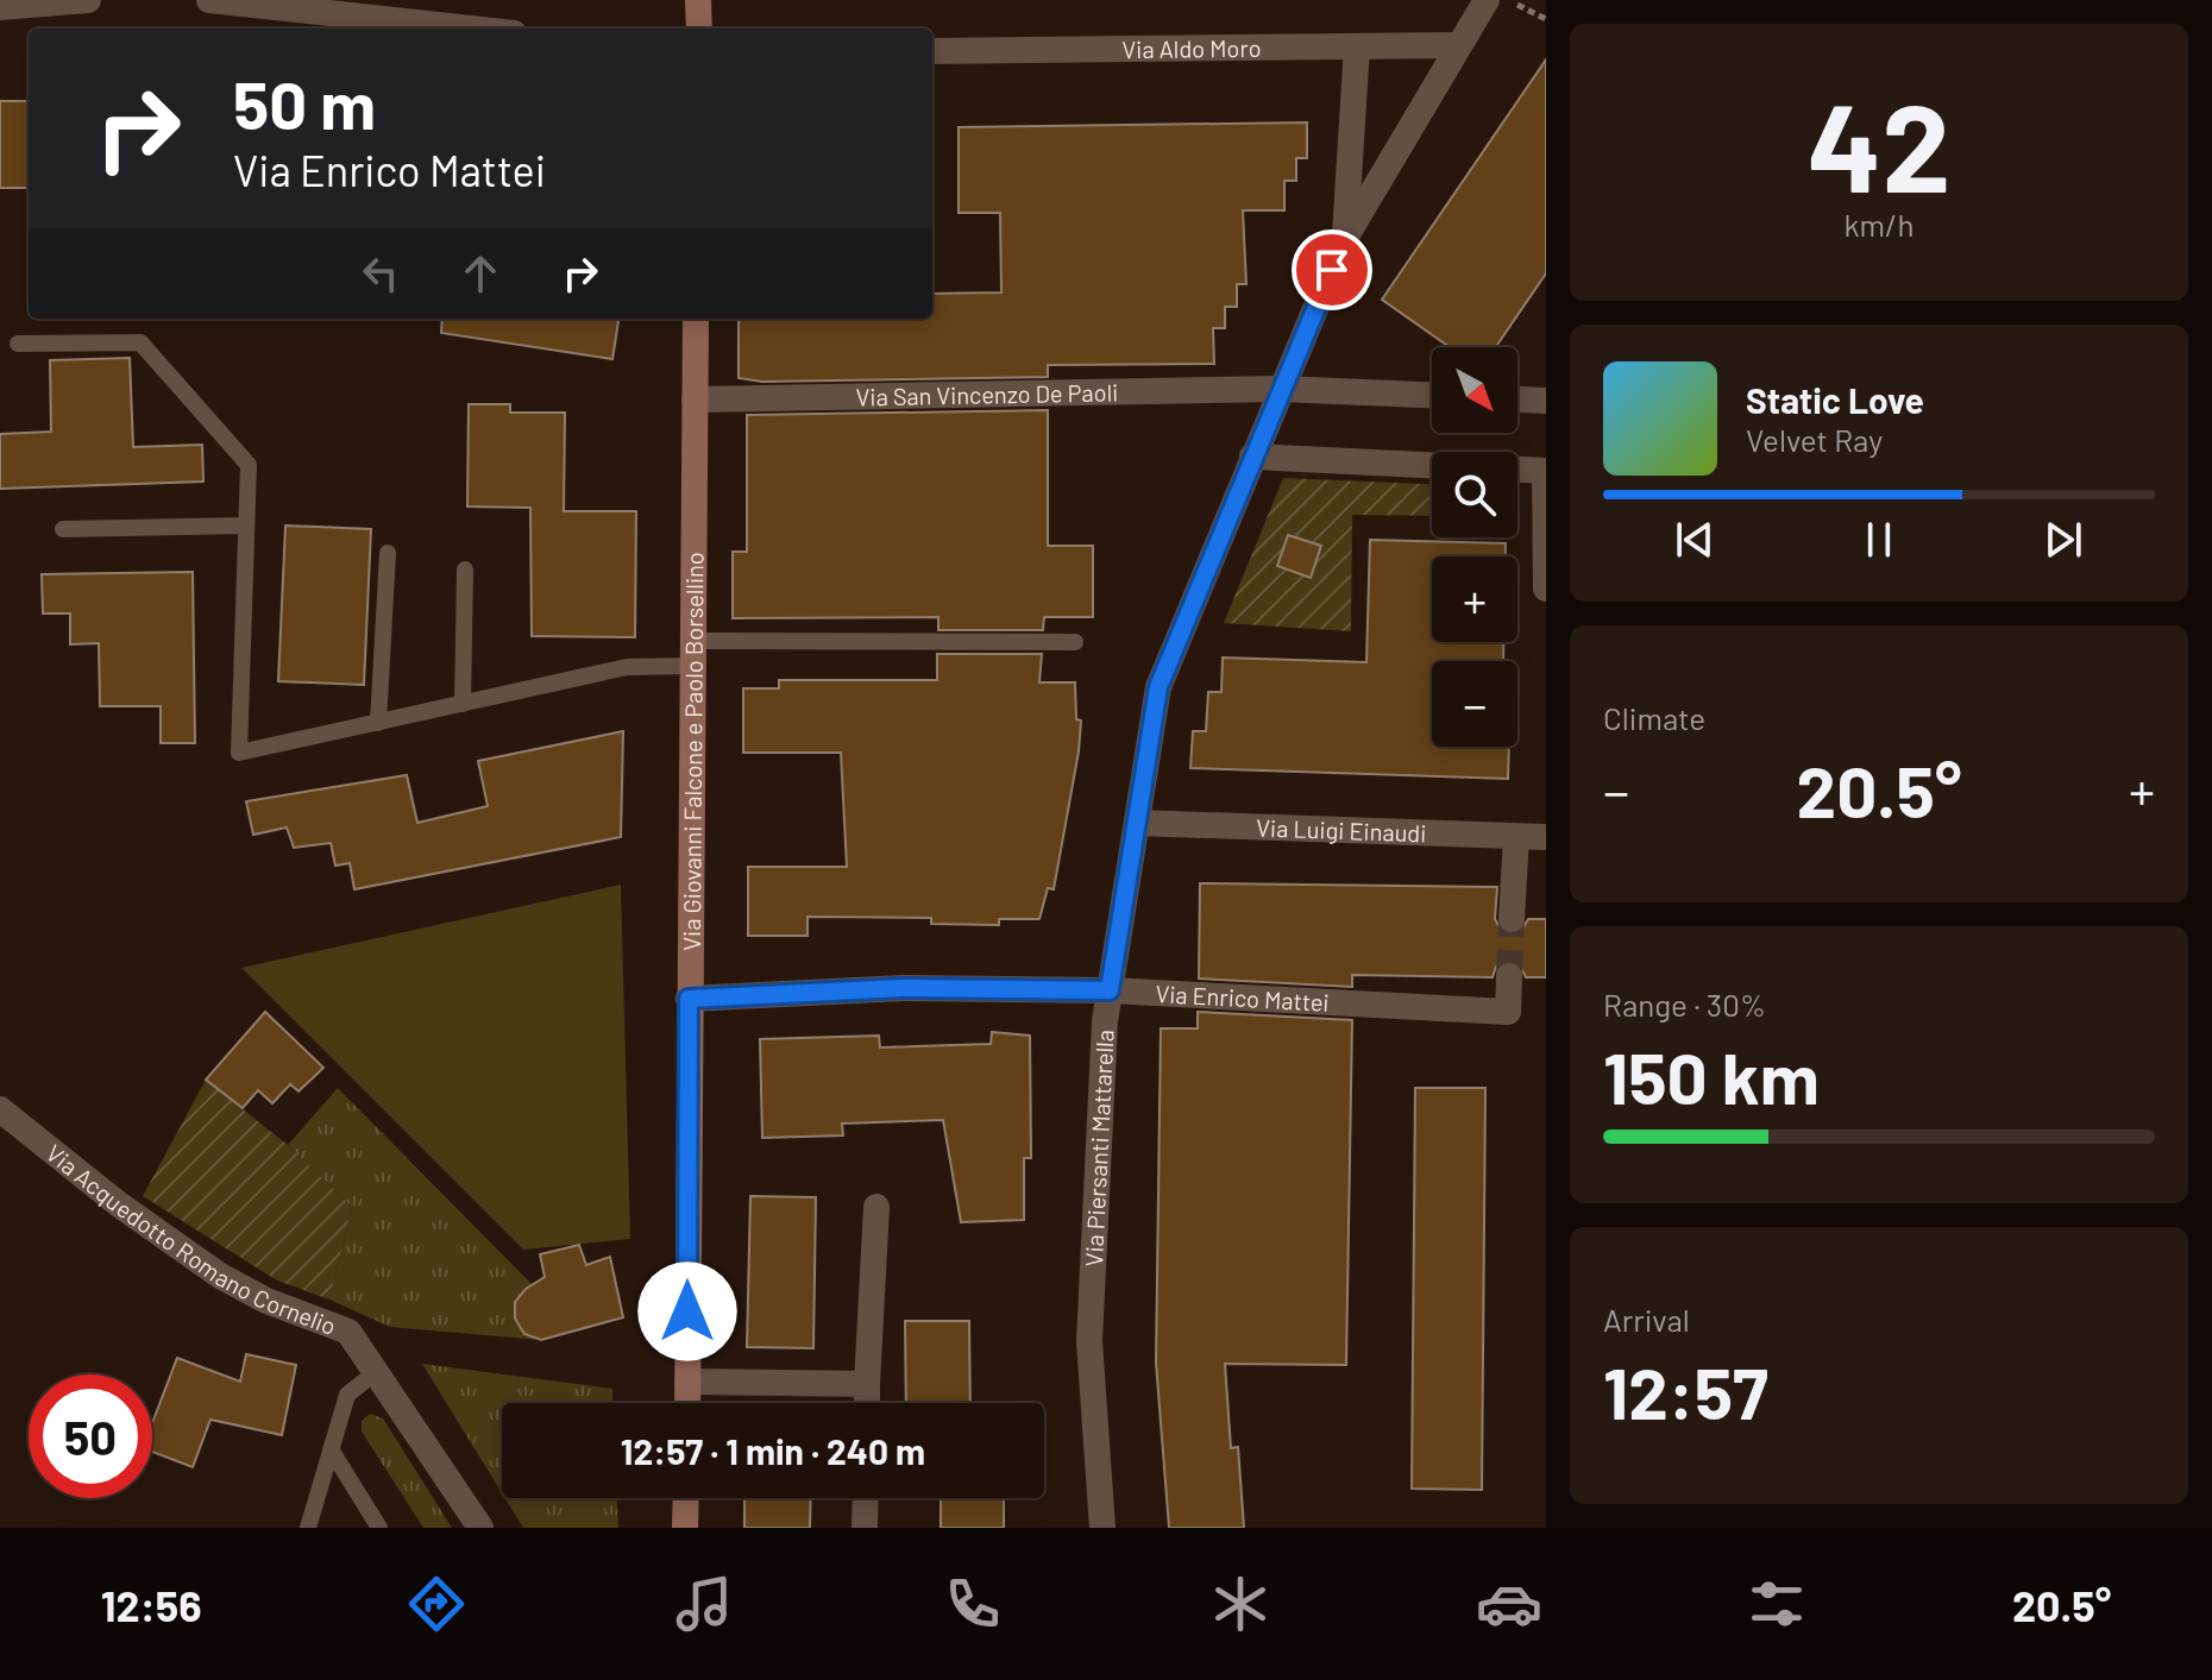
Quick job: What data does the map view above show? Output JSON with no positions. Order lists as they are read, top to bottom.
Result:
{
  "streets": {
    "main road": ["Via Giovanni Falcone e Paolo Borsellino"],
    "street": [
      "Via Aldo Moro",
      "Via San Vincenzo De Paoli",
      "Via Luigi Einaudi",
      "Via Enrico Mattei",
      "Via Piersanti Mattarella",
      "Via Acquedotto Romano Cornelio"
    ]
  },
  "crossings": [
    ["Via San Vincenzo De Paoli", "Via Giovanni Falcone e Paolo Borsellino"],
    ["Via San Vincenzo De Paoli", "Via Piersanti Mattarella"],
    ["Via Giovanni Falcone e Paolo Borsellino", "Via Enrico Mattei"],
    ["Via Luigi Einaudi", "Via Piersanti Mattarella"],
    ["Via Enrico Mattei", "Via Piersanti Mattarella"]
  ],
  "north": "bottom right",
  "page": {
    "tile": [
      ["42", "km/h"],
      "Climate",
      ["Range · 30%", "150 km"],
      ["Arrival", "12:57"]
    ],
    "turn": ["50 m", "Via Enrico Mattei"],
    "map_buttons": ["+", "−"],
    "song": ["Static Love", "Velvet Ray"],
    "heat": ["−", "20.5°", "+"],
    "limit": "50",
    "trip": "12:57 · 1 min · 240 m",
    "tabs": ["12:56", "20.5°"]
  }
}
